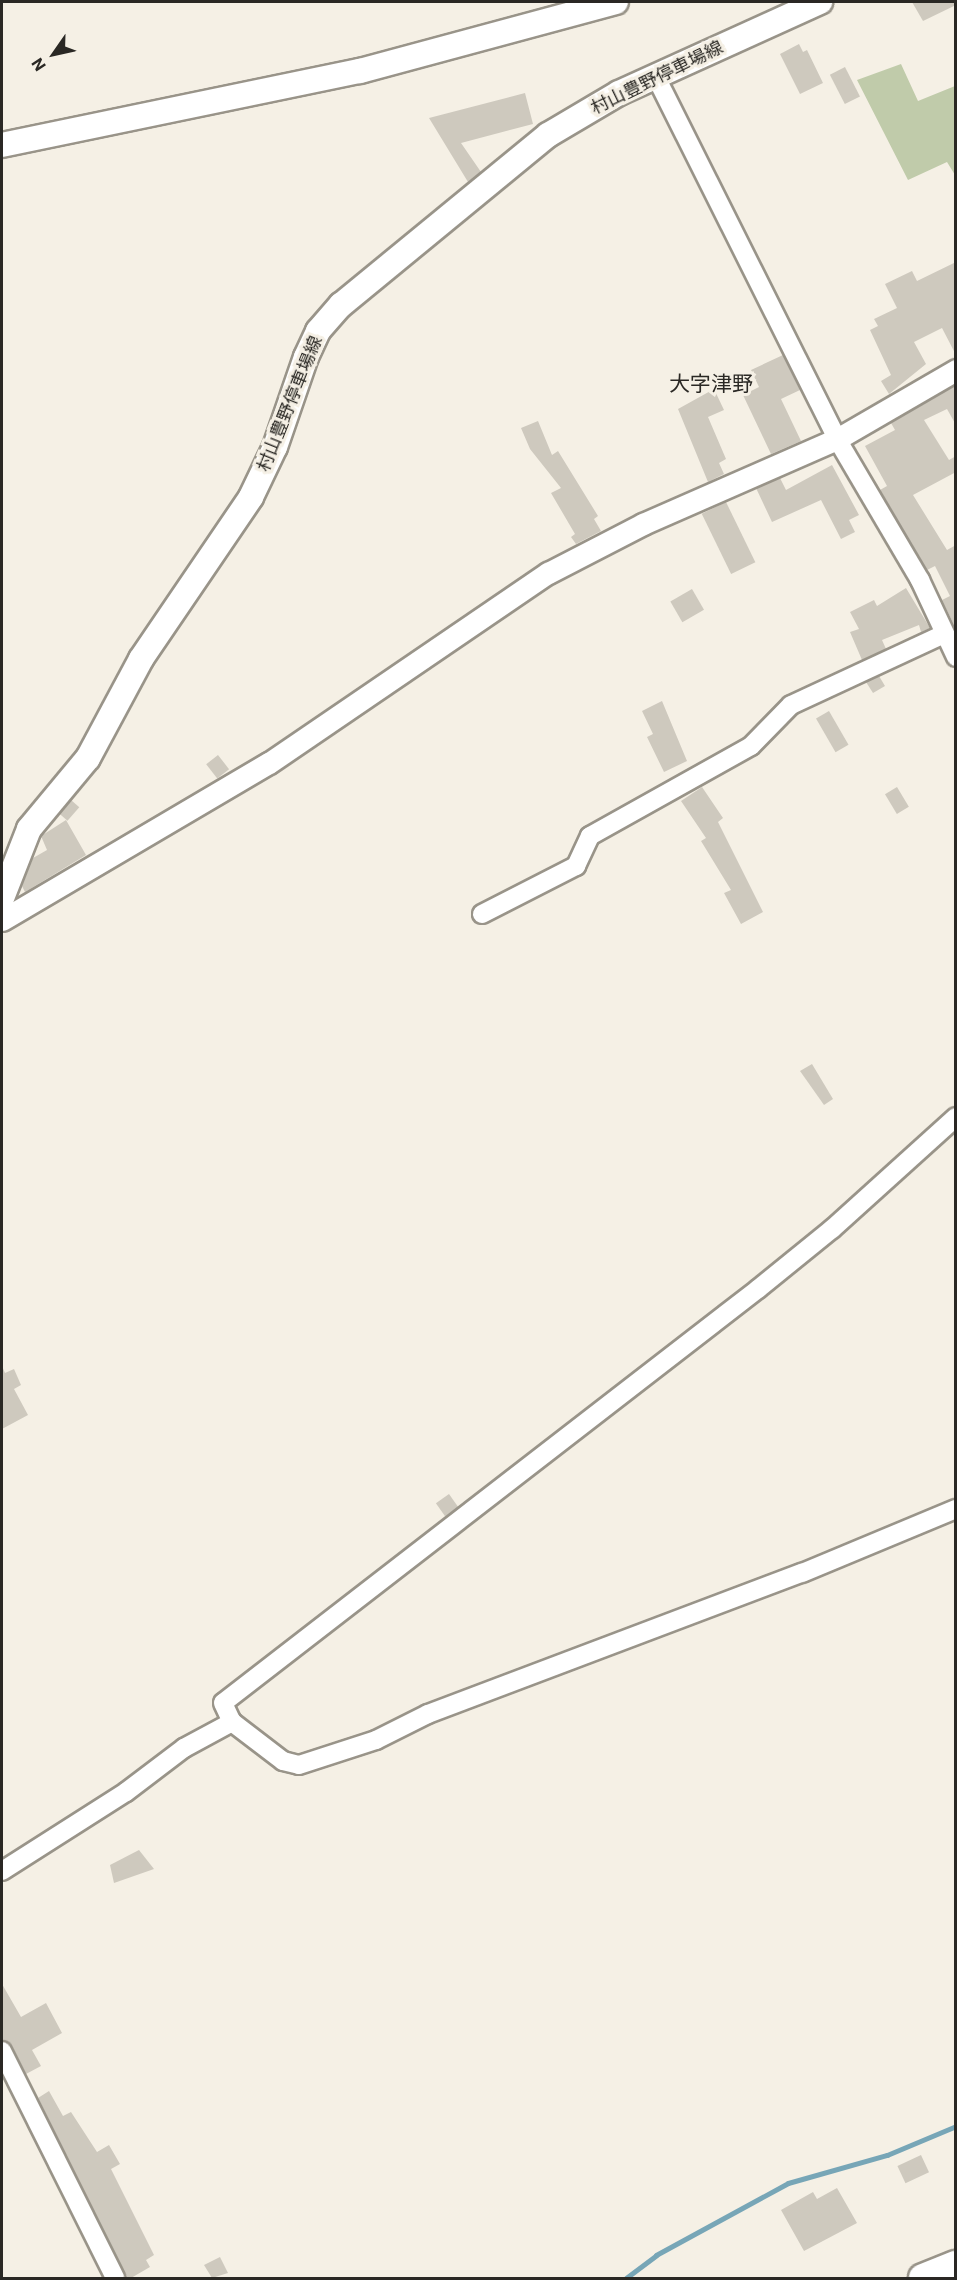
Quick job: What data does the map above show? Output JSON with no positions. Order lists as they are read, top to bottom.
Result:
{
  "streets": {
    "main road": ["村山豊野停車場線"]
  },
  "districts": ["大字津野"],
  "north": "bottom left"
}
